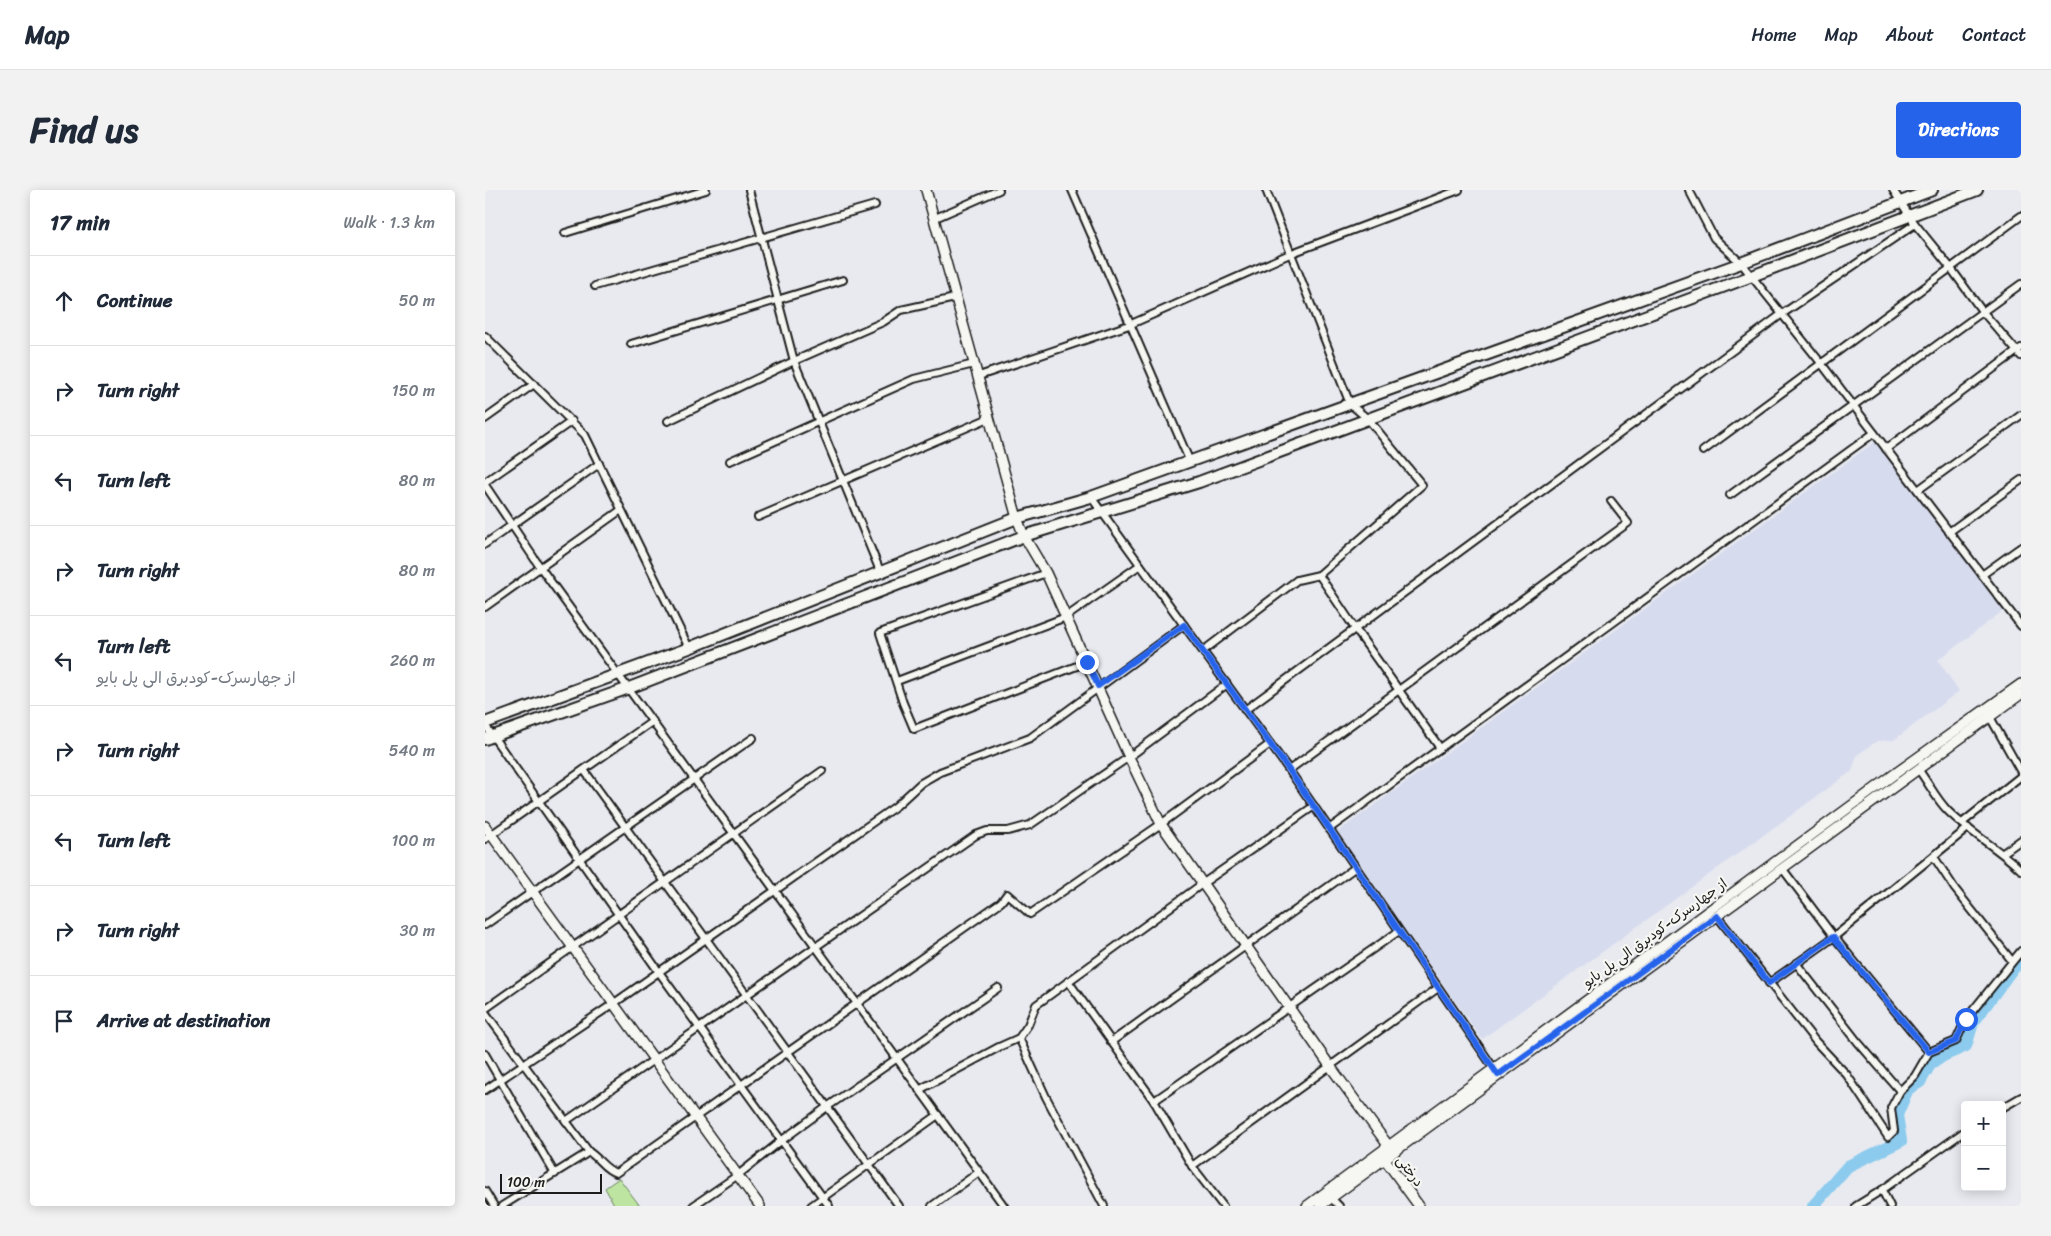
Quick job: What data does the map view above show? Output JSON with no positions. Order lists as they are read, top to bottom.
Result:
{
  "streets": {
    "street": ["از جهارسرک-کودبرق الی پل بایو", "درختی"]
  },
  "crossings": [
    ["از جهارسرک-کودبرق الی پل بایو", "درختی"]
  ],
  "scale_bar": "100 m",
  "page": {
    "header": "Map",
    "nav": [
      "Home",
      "Map",
      "About",
      "Contact"
    ],
    "title": "Find us",
    "buttons": "Directions",
    "heading": ["17 min", "Walk · 1.3 km"],
    "list": [
      ["Continue", "50 m"],
      ["Turn right", "150 m"],
      ["Turn left", "80 m"],
      ["Turn right", "80 m"],
      ["Turn left", "از جهارسرک-کودبرق الی پل بایو", "260 m"],
      ["Turn right", "540 m"],
      ["Turn left", "100 m"],
      ["Turn right", "30 m"],
      "Arrive at destination"
    ],
    "map_buttons": ["+", "−"],
    "scale": "100 m"
  }
}
